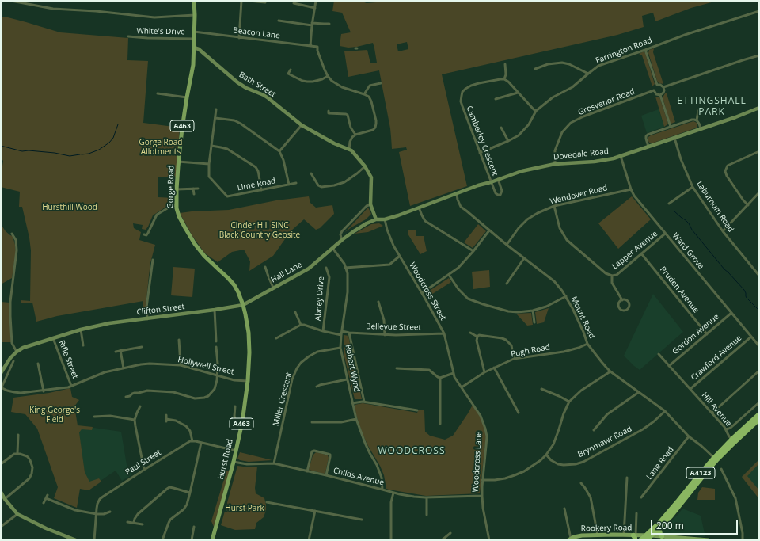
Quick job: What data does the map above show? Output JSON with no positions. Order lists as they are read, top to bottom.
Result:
{
  "streets": {
    "highway": ["A4123"],
    "main road": [
      "A463",
      "Gorge Road",
      "Hurst Road",
      "Rookery Road"
    ],
    "street": [
      "White's Drive",
      "Beacon Lane",
      "Farrington Road",
      "Bath Street",
      "Grosvenor Road",
      "Camberley Crescent",
      "Dovedale Road",
      "Lime Road",
      "Wendover Road",
      "Laburnum Road",
      "Lapper Avenue",
      "Ward Grove",
      "Hall Lane",
      "Pruden Avenue",
      "Woodcross Street",
      "Abney Drive",
      "Clifton Street",
      "Mount Road",
      "Bellevue Street",
      "Gordon Avenue",
      "Pugh Road",
      "Crawford Avenue",
      "Rifle Street",
      "Hollywell Street",
      "Robert Wynd",
      "Miller Crescent",
      "Hill Avenue",
      "Brynmawr Road",
      "Woodcross Lane",
      "Paul Street",
      "Lane Road",
      "Childs Avenue"
    ]
  },
  "crossings": [
    ["White's Drive", "A463"],
    ["Beacon Lane", "A463"],
    ["Farrington Road", "Camberley Crescent"],
    ["Bath Street", "A463"],
    ["Bath Street", "Gorge Road"],
    ["Grosvenor Road", "Dovedale Road"],
    ["A463", "Gorge Road"],
    ["Camberley Crescent", "Dovedale Road"],
    ["Dovedale Road", "Laburnum Road"],
    ["Dovedale Road", "Ward Grove"],
    ["Dovedale Road", "Mount Road"],
    ["Gorge Road", "Hall Lane"],
    ["Gorge Road", "Clifton Street"],
    ["Gorge Road", "Hurst Road"],
    ["Wendover Road", "Lapper Avenue"],
    ["Wendover Road", "Ward Grove"],
    ["Wendover Road", "Mount Road"],
    ["Lapper Avenue", "Ward Grove"],
    ["Lapper Avenue", "Pruden Avenue"],
    ["Ward Grove", "Gordon Avenue"],
    ["Ward Grove", "Crawford Avenue"],
    ["Hall Lane", "Woodcross Street"],
    ["Hall Lane", "Clifton Street"],
    ["Hall Lane", "Robert Wynd"],
    ["Hall Lane", "Hurst Road"],
    ["Pruden Avenue", "Gordon Avenue"],
    ["Woodcross Street", "Bellevue Street"],
    ["Woodcross Street", "Woodcross Lane"],
    ["Clifton Street", "Rifle Street"],
    ["Clifton Street", "Hurst Road"],
    ["Mount Road", "Pugh Road"],
    ["Mount Road", "Brynmawr Road"],
    ["Mount Road", "Lane Road"],
    ["Mount Road", "A4123"],
    ["Bellevue Street", "Robert Wynd"],
    ["Gordon Avenue", "Hill Avenue"],
    ["Pugh Road", "Woodcross Lane"],
    ["Crawford Avenue", "Hill Avenue"],
    ["Rifle Street", "Hollywell Street"],
    ["Hollywell Street", "Hurst Road"],
    ["Robert Wynd", "Miller Crescent"],
    ["Robert Wynd", "Childs Avenue"],
    ["Miller Crescent", "Childs Avenue"],
    ["Hill Avenue", "A4123"],
    ["Hurst Road", "Childs Avenue"],
    ["Woodcross Lane", "Childs Avenue"],
    ["A4123", "Rookery Road"]
  ],
  "districts": ["ETTINGSHALL PARK", "WOODCROSS"],
  "parks": [
    "Gorge Road Allotments",
    "Hursthill Wood",
    "Cinder Hill SINC Black Country Geosite",
    "King George's Field",
    "Hurst Park"
  ],
  "scale_bar": "200 m"
}
